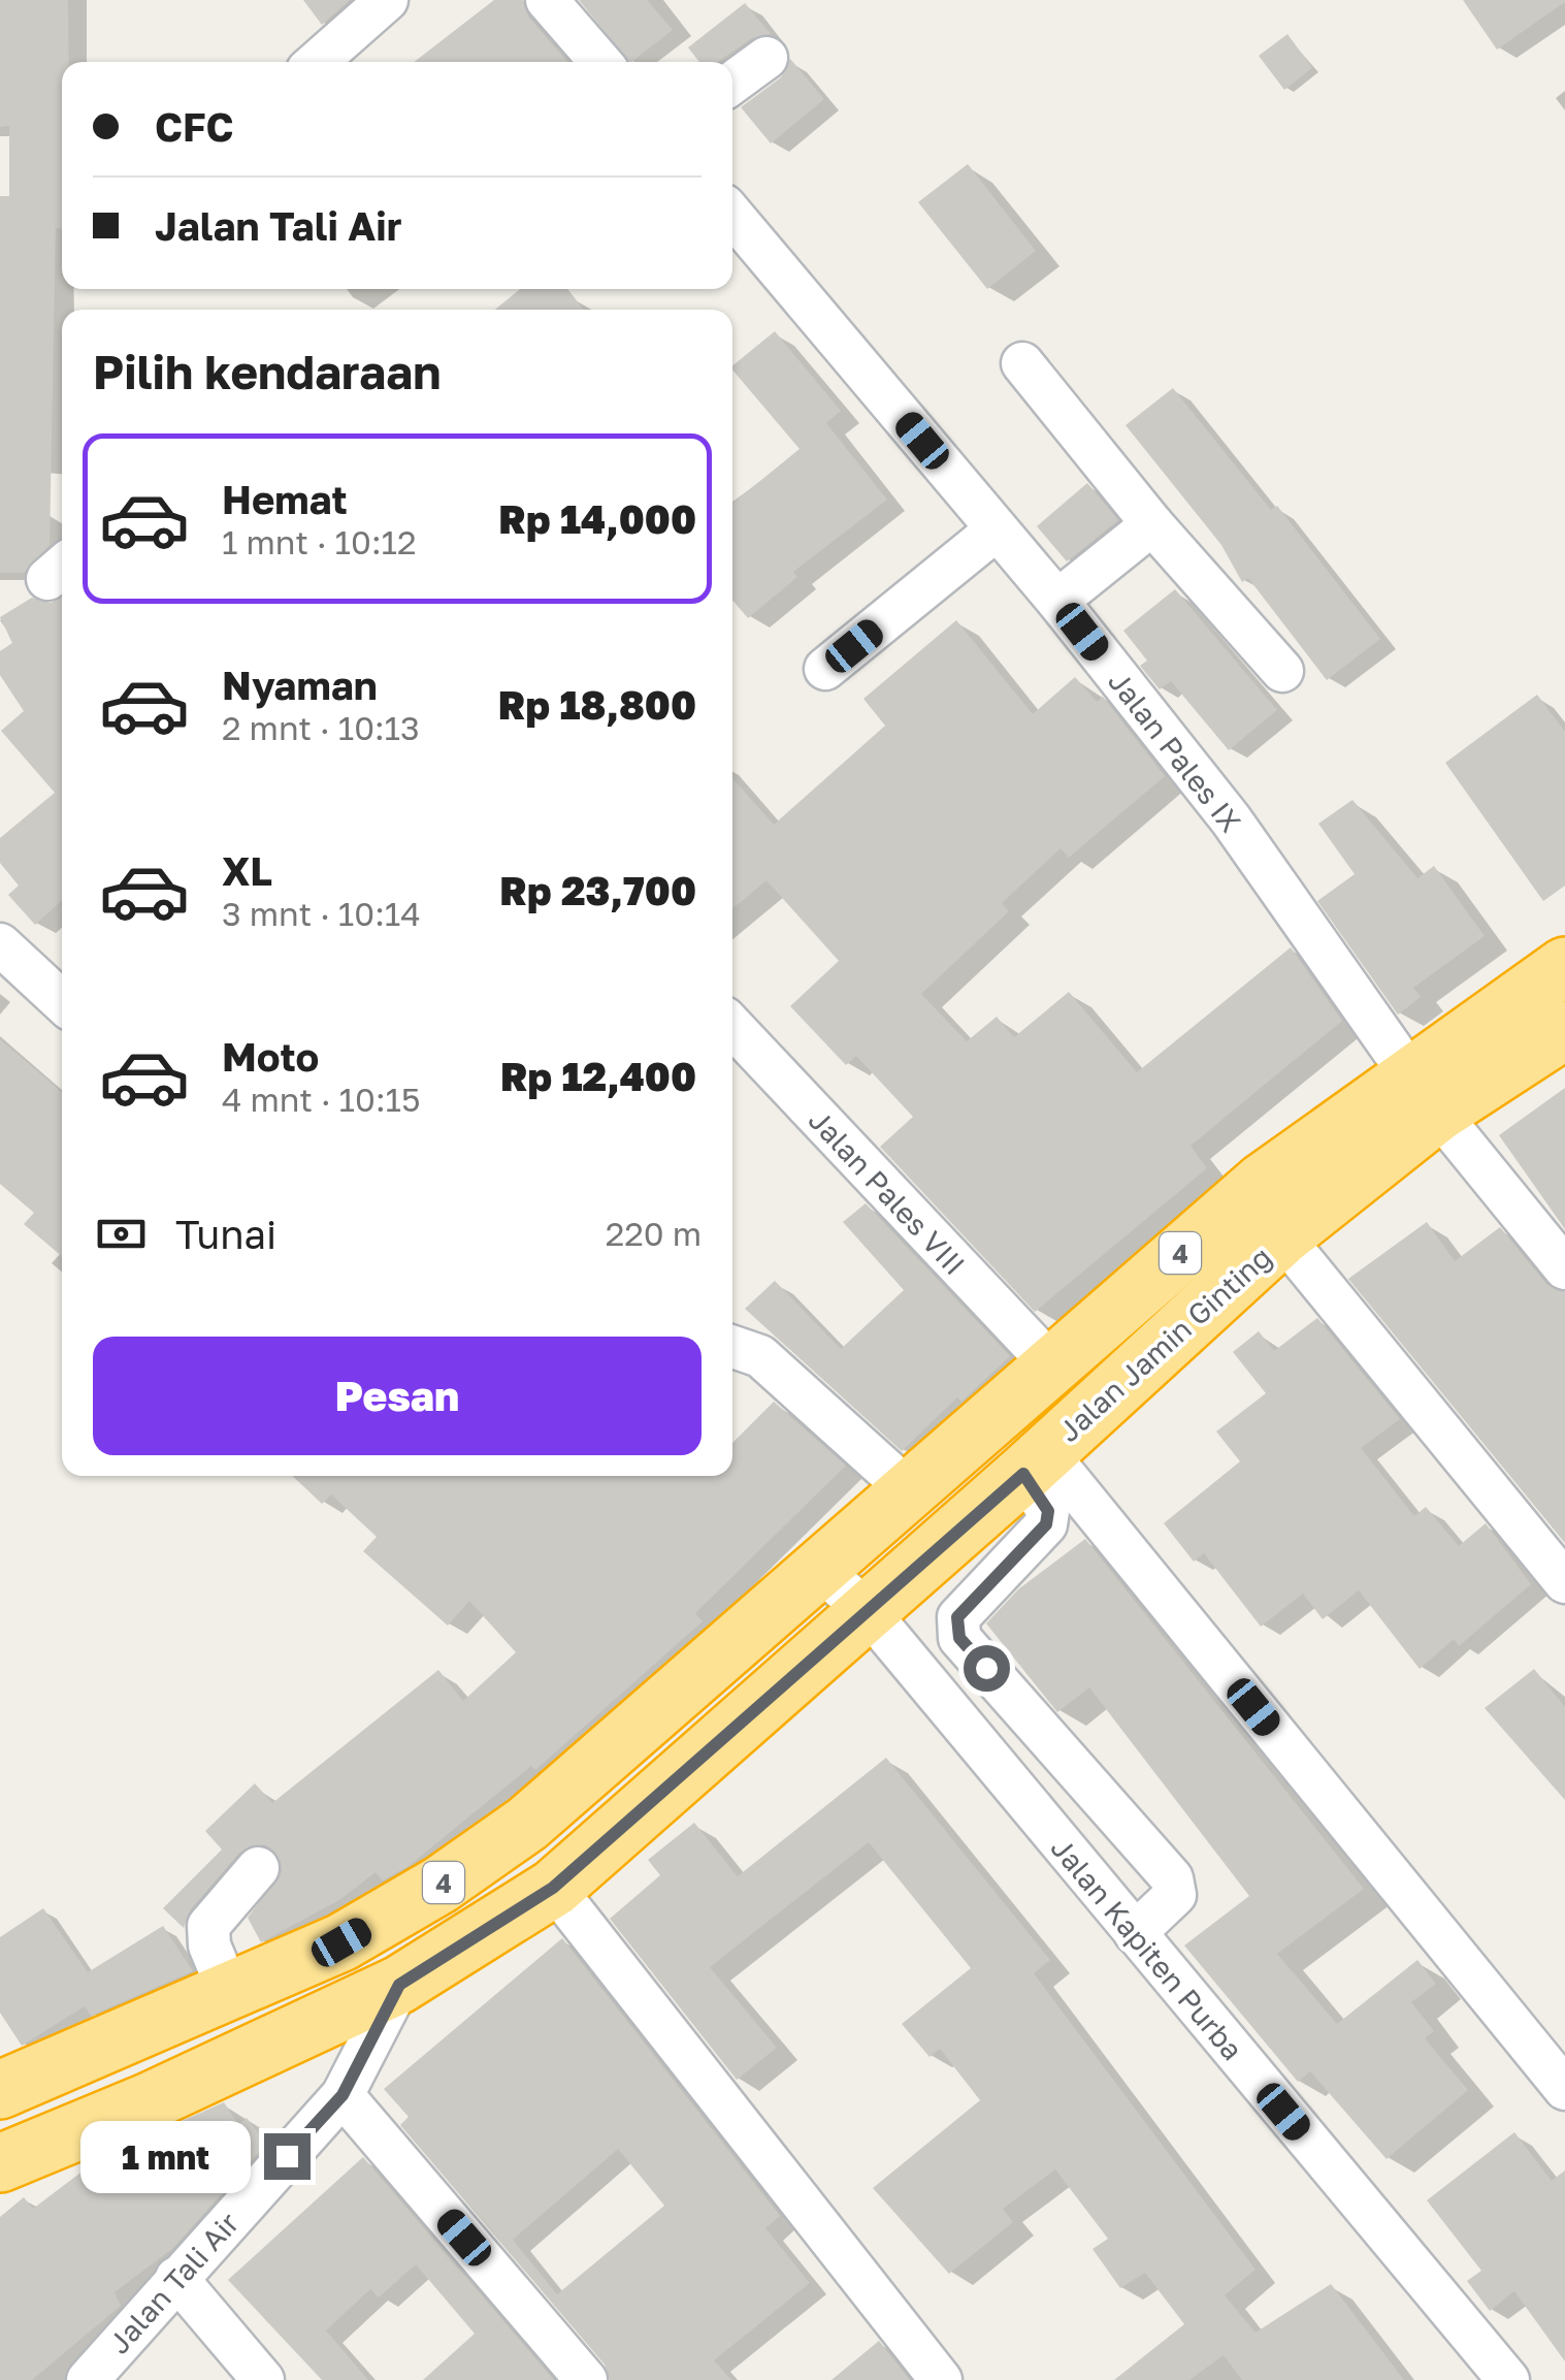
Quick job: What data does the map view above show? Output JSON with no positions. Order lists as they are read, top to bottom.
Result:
{
  "streets": {
    "highway": ["4", "Jalan Jamin Ginting"],
    "street": [
      "Jalan Pales IX",
      "Jalan Pales VIII",
      "Jalan Kapiten Purba",
      "Jalan Tali Air"
    ]
  },
  "crossings": [
    ["Jalan Pales IX", "Jalan Jamin Ginting"],
    ["Jalan Pales VIII", "Jalan Jamin Ginting"],
    ["Jalan Jamin Ginting", "Jalan Kapiten Purba"],
    ["Jalan Jamin Ginting", "Jalan Tali Air"]
  ],
  "page": {
    "banner": ["CFC", "Jalan Tali Air"],
    "heading": "Pilih kendaraan",
    "list": [
      {
        "name": "Hemat",
        "note": "1 mnt · 10:12",
        "value": "Rp 14,000"
      },
      {
        "name": "Nyaman",
        "note": "2 mnt · 10:13",
        "value": "Rp 18,800"
      },
      {
        "name": "XL",
        "note": "3 mnt · 10:14",
        "value": "Rp 23,700"
      },
      {
        "name": "Moto",
        "note": "4 mnt · 10:15",
        "value": "Rp 12,400"
      }
    ],
    "pay": ["Tunai", "220 m"],
    "buttons": "Pesan",
    "bubble": "1 mnt"
  }
}
